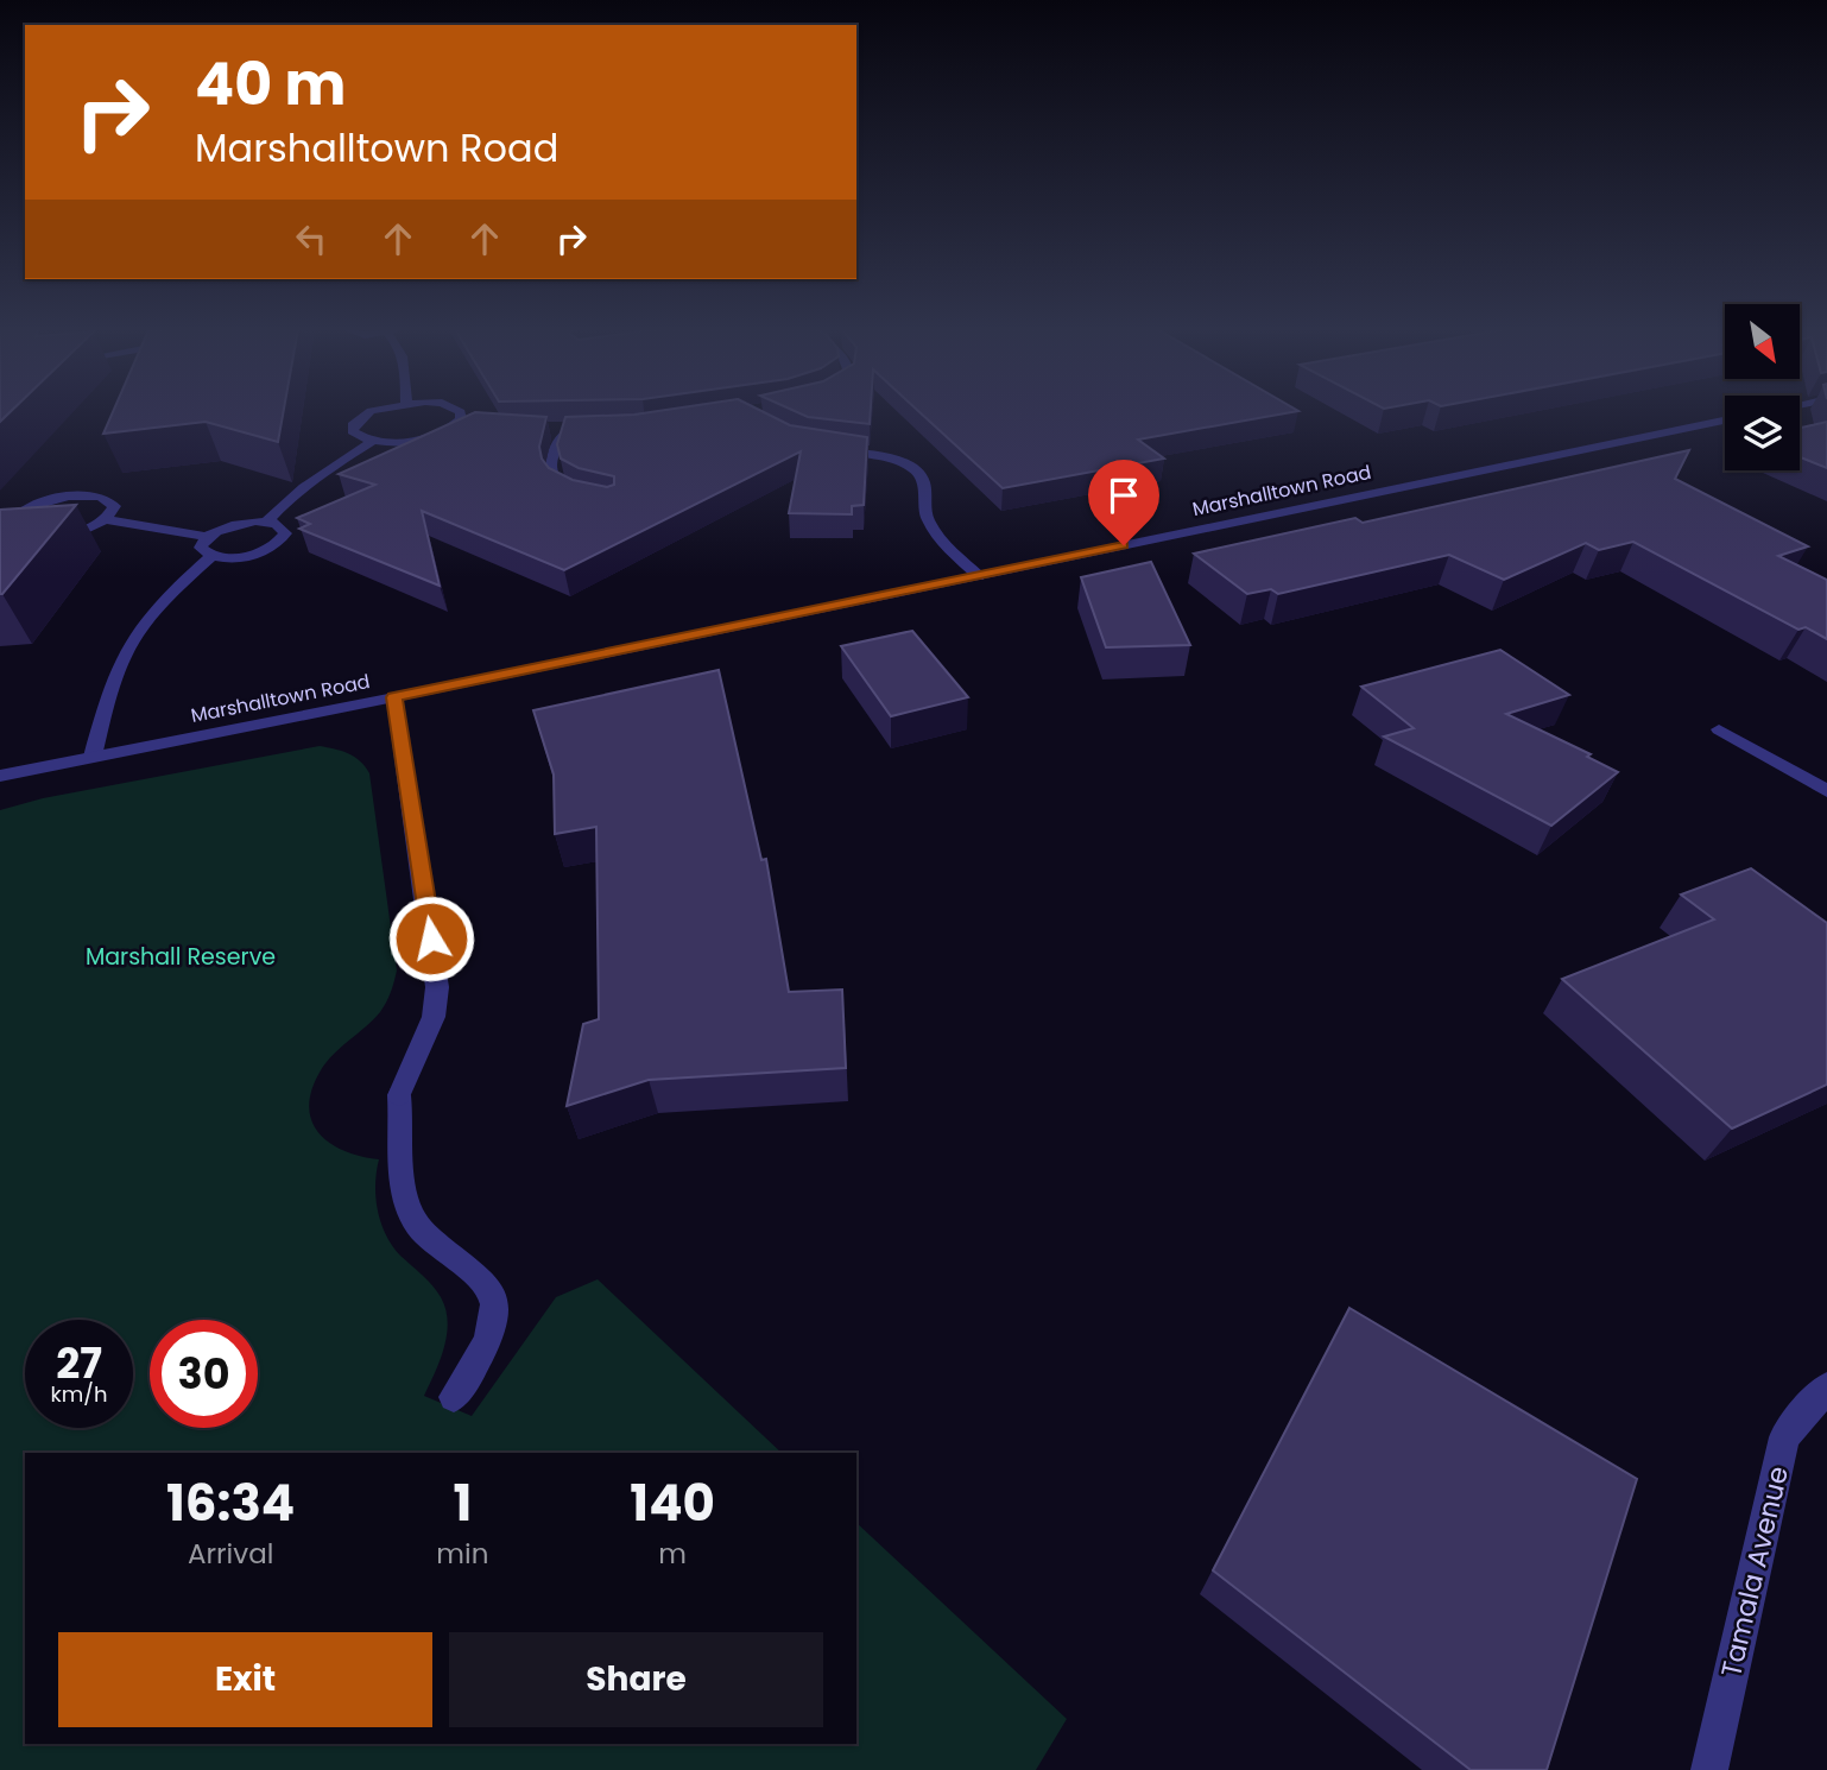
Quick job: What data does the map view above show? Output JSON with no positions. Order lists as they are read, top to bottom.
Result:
{
  "streets": {
    "street": ["Marshalltown Road", "Tamala Avenue"]
  },
  "parks": ["Marshall Reserve"],
  "north": "bottom right",
  "page": {
    "turn": ["40 m", "Marshalltown Road"],
    "speed": "27 km/h",
    "limit": "30",
    "eta": [
      "16:34",
      "Arrival",
      "1",
      "min",
      "140",
      "m"
    ],
    "buttons": ["Exit", "Share"]
  }
}
